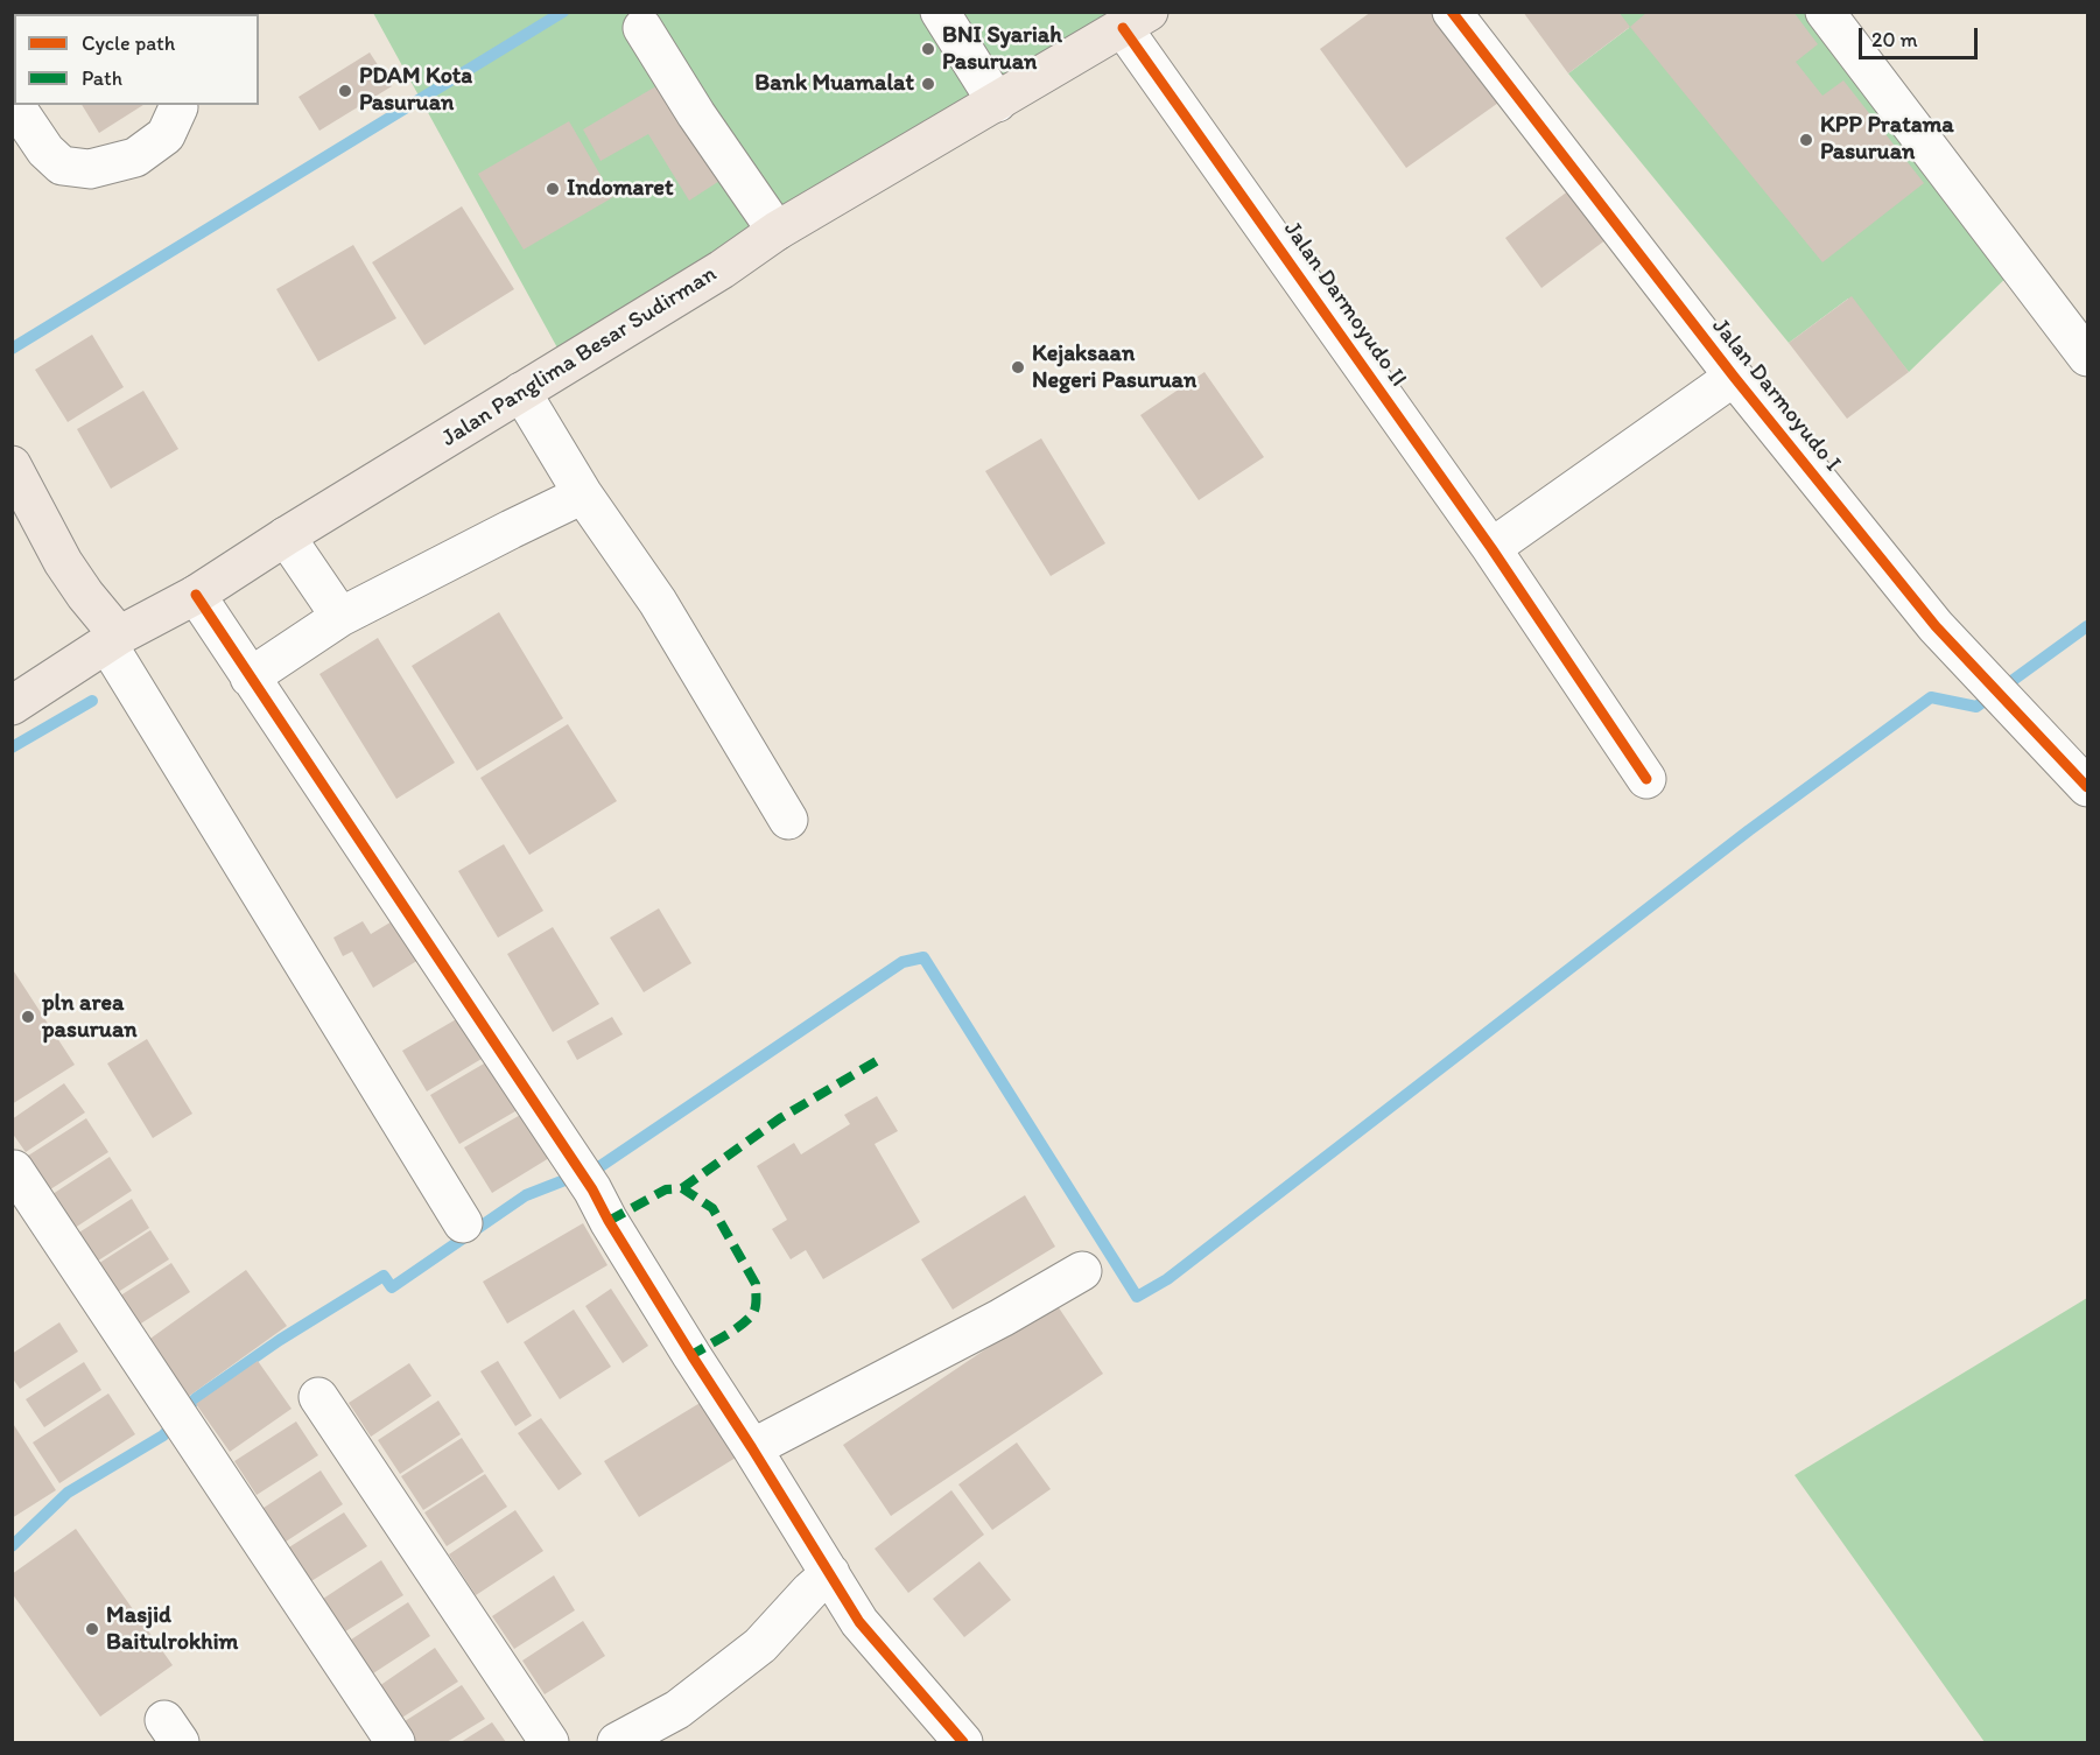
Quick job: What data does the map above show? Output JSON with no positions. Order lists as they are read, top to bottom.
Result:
{
  "streets": {
    "main road": ["Jalan Panglima Besar Sudirman"],
    "street": ["Jalan Darmoyudo II", "Jalan Darmoyudo I"]
  },
  "crossings": [
    ["Jalan Darmoyudo II", "Jalan Panglima Besar Sudirman"]
  ],
  "places": [
    "BNI Syariah Pasuruan",
    "Bank Muamalat",
    "PDAM Kota Pasuruan",
    "KPP Pratama Pasuruan",
    "Indomaret",
    "Kejaksaan Negeri Pasuruan",
    "pln area pasuruan",
    "Masjid Baitulrokhim"
  ],
  "legend": ["Cycle path", "Path"],
  "scale_bar": "20 m"
}
